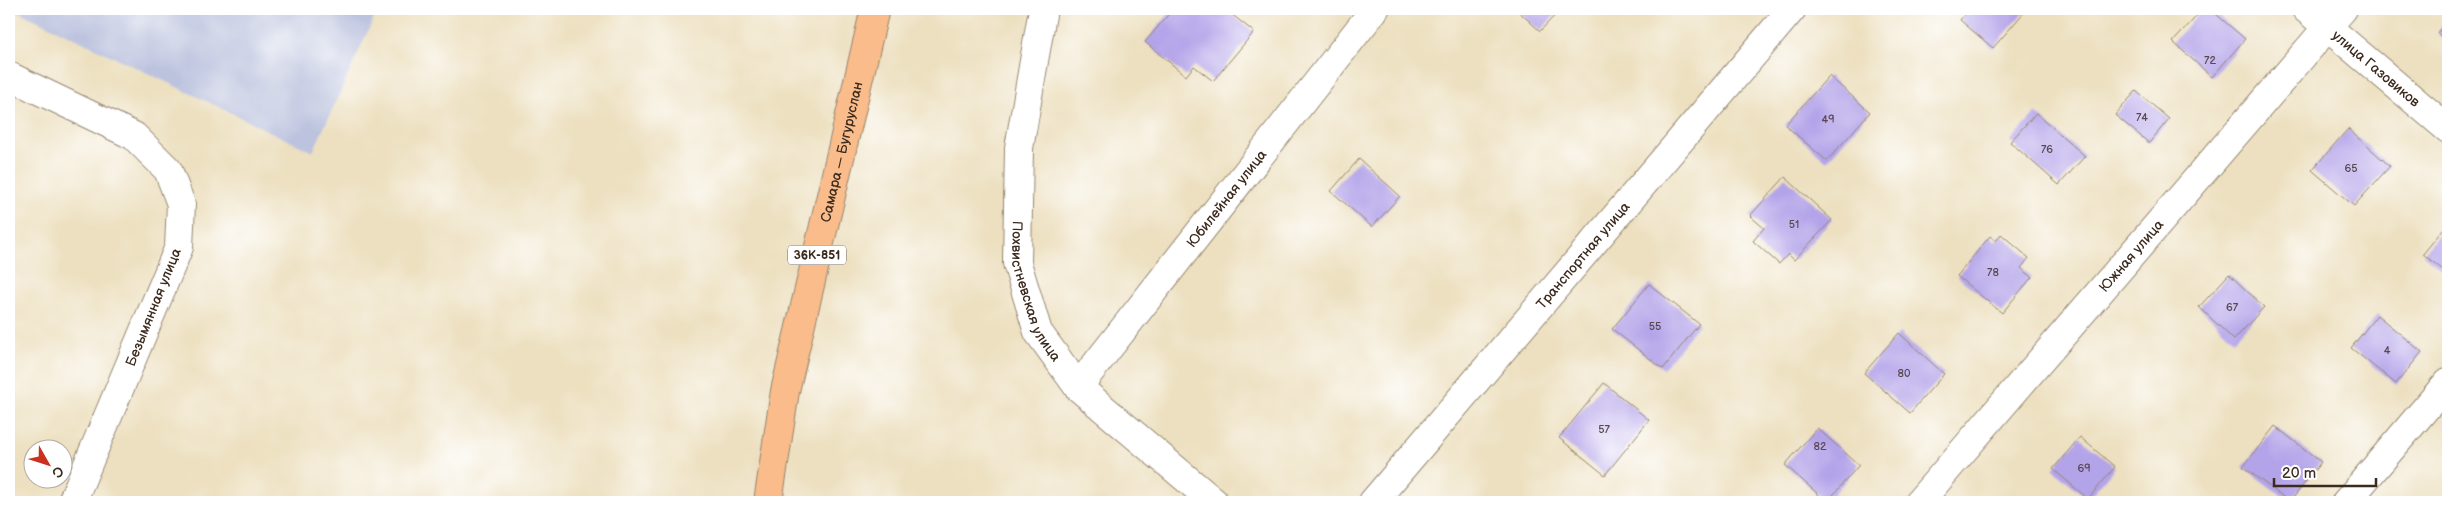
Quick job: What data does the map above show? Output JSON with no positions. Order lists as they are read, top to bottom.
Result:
{
  "streets": {
    "main road": ["Самара — Бугуруслан", "36К-851"],
    "street": [
      "улица Газовиков",
      "Юбилейная улица",
      "Транспортная улица",
      "Южная улица",
      "Похвистневская улица",
      "Безымянная улица"
    ]
  },
  "crossings": [
    ["улица Газовиков", "Южная улица"],
    ["Юбилейная улица", "Похвистневская улица"]
  ],
  "house_numbers": [
    "72",
    "74",
    "49",
    "76",
    "65",
    "51",
    "78",
    "67",
    "55",
    "4",
    "80",
    "57",
    "82",
    "69"
  ],
  "scale_bar": "20 m",
  "north": "bottom right"
}
